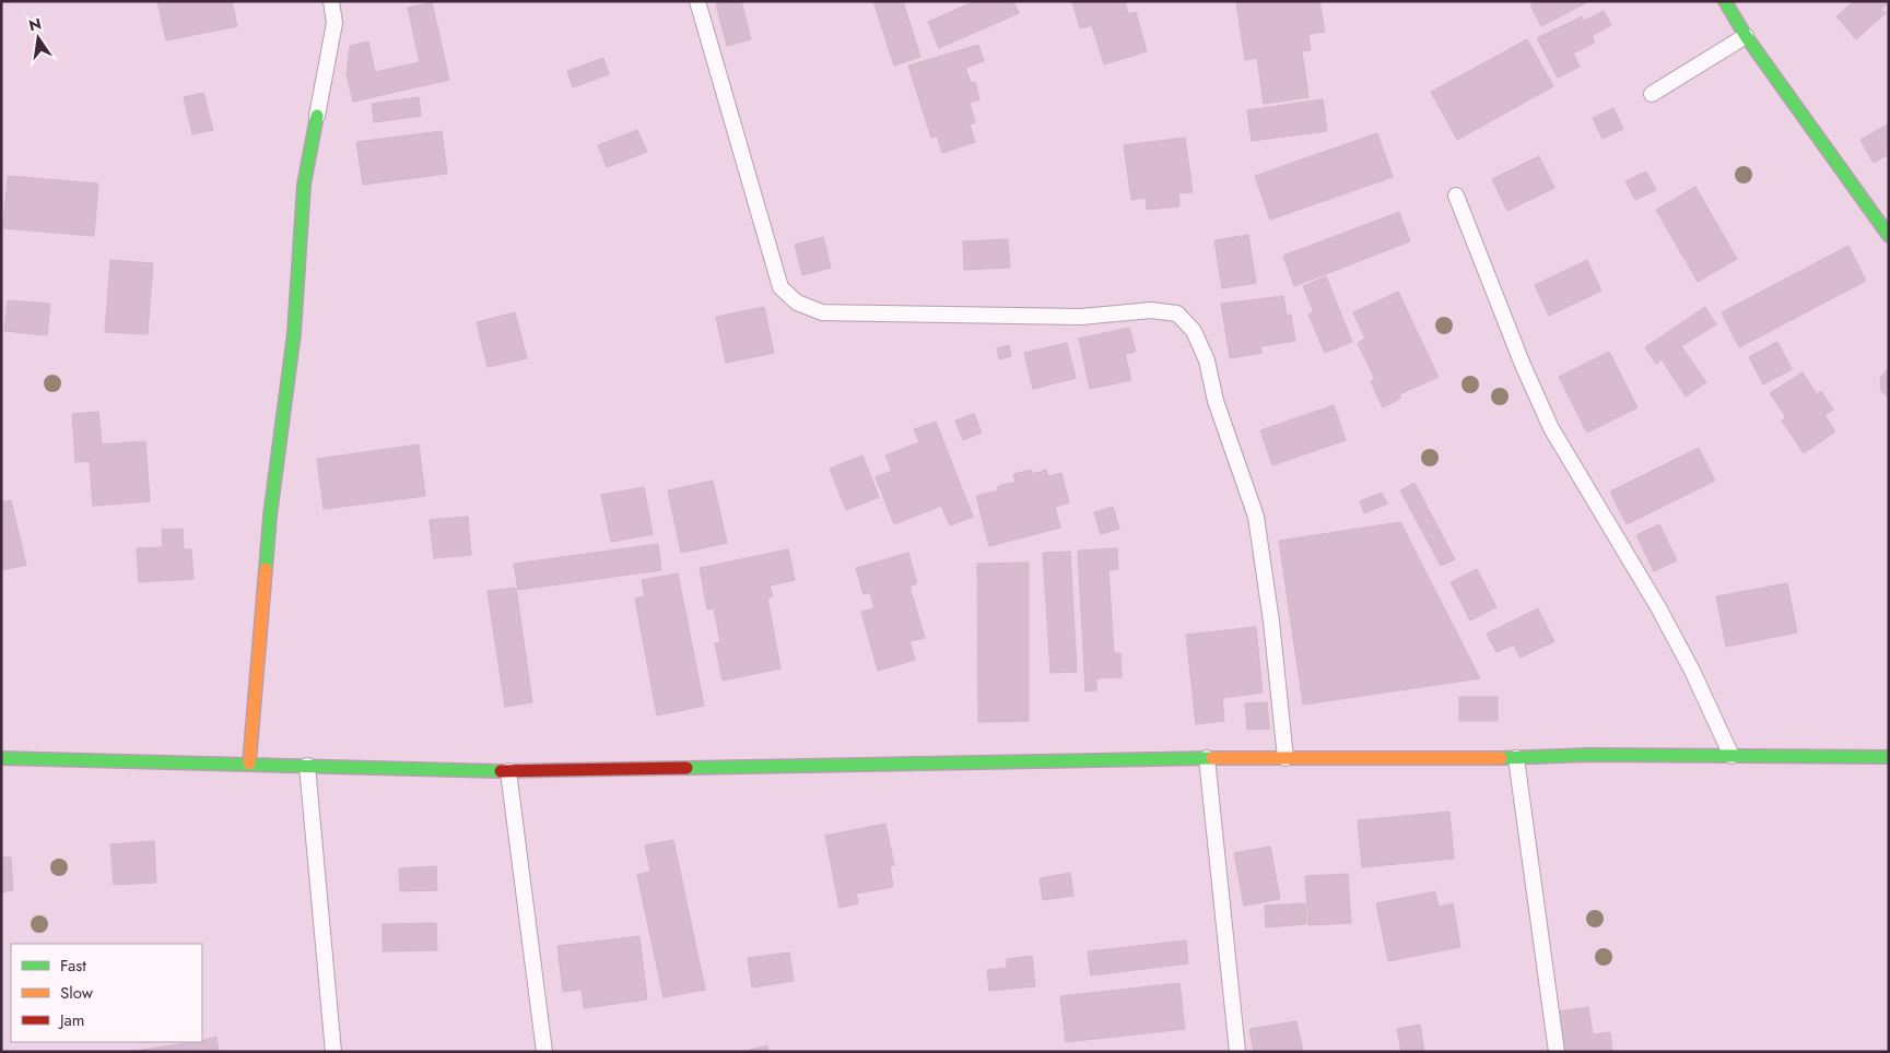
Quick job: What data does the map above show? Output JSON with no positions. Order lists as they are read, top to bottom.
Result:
{
  "legend": ["Fast", "Slow", "Jam"],
  "north": "top"
}
